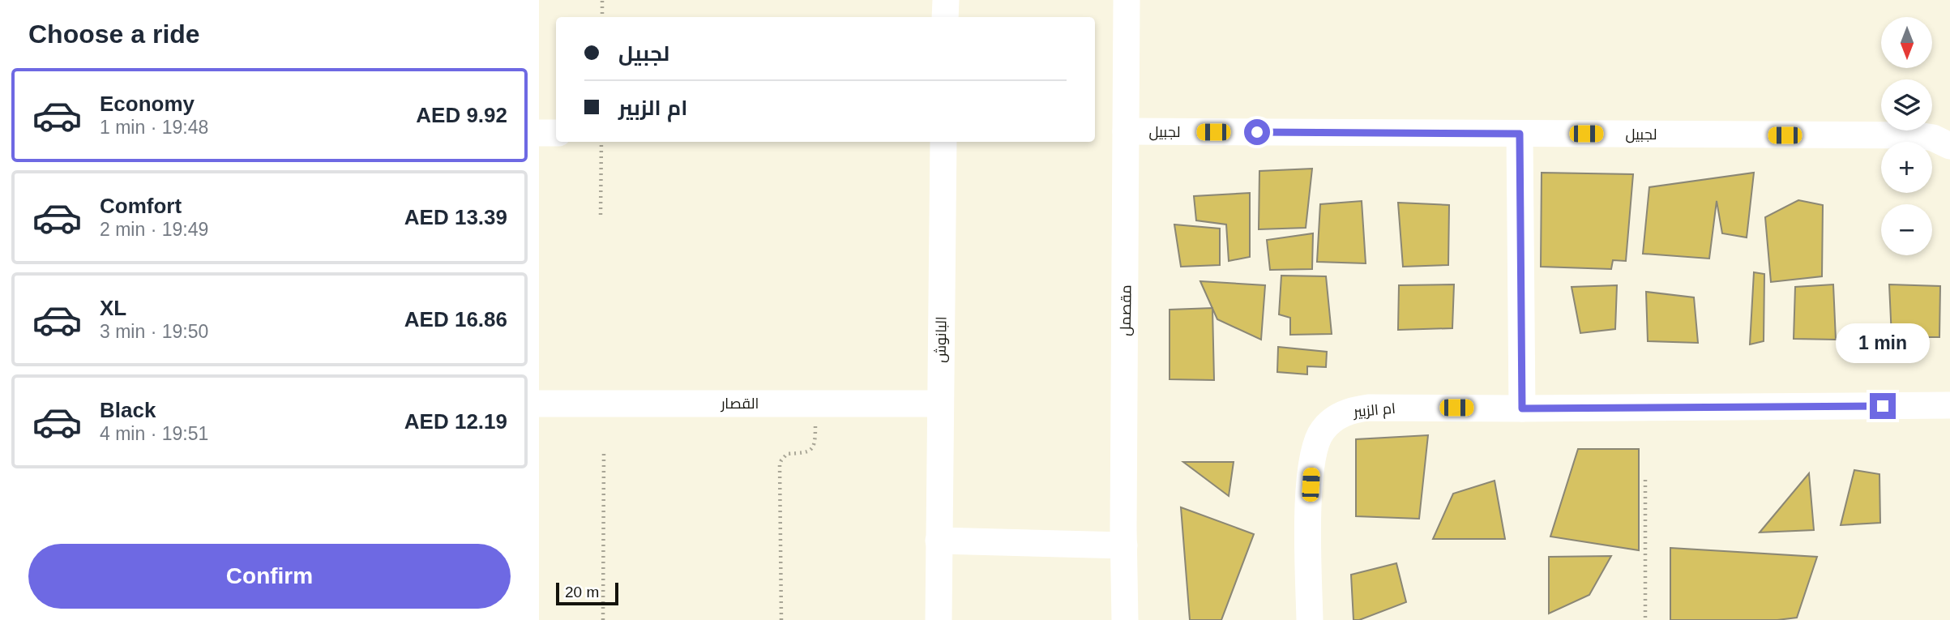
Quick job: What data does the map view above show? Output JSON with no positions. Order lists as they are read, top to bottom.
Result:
{
  "streets": {
    "street": [
      "لجبيل",
      "مقصمل",
      "البانوش",
      "القصار",
      "ام الزبير"
    ]
  },
  "crossings": [
    ["لجبيل", "مقصمل"],
    ["البانوش", "القصار"]
  ],
  "scale_bar": "20 m",
  "north": "bottom",
  "page": {
    "heading": "Choose a ride",
    "map_buttons": ["+", "−"],
    "banner": ["لجبيل", "ام الزبير"],
    "list": [
      {
        "name": "Economy",
        "note": "1 min · 19:48",
        "value": "AED 9.92"
      },
      {
        "name": "Comfort",
        "note": "2 min · 19:49",
        "value": "AED 13.39"
      },
      {
        "name": "XL",
        "note": "3 min · 19:50",
        "value": "AED 16.86"
      },
      {
        "name": "Black",
        "note": "4 min · 19:51",
        "value": "AED 12.19"
      }
    ],
    "bubble": "1 min",
    "buttons": "Confirm",
    "scale": "20 m"
  }
}
